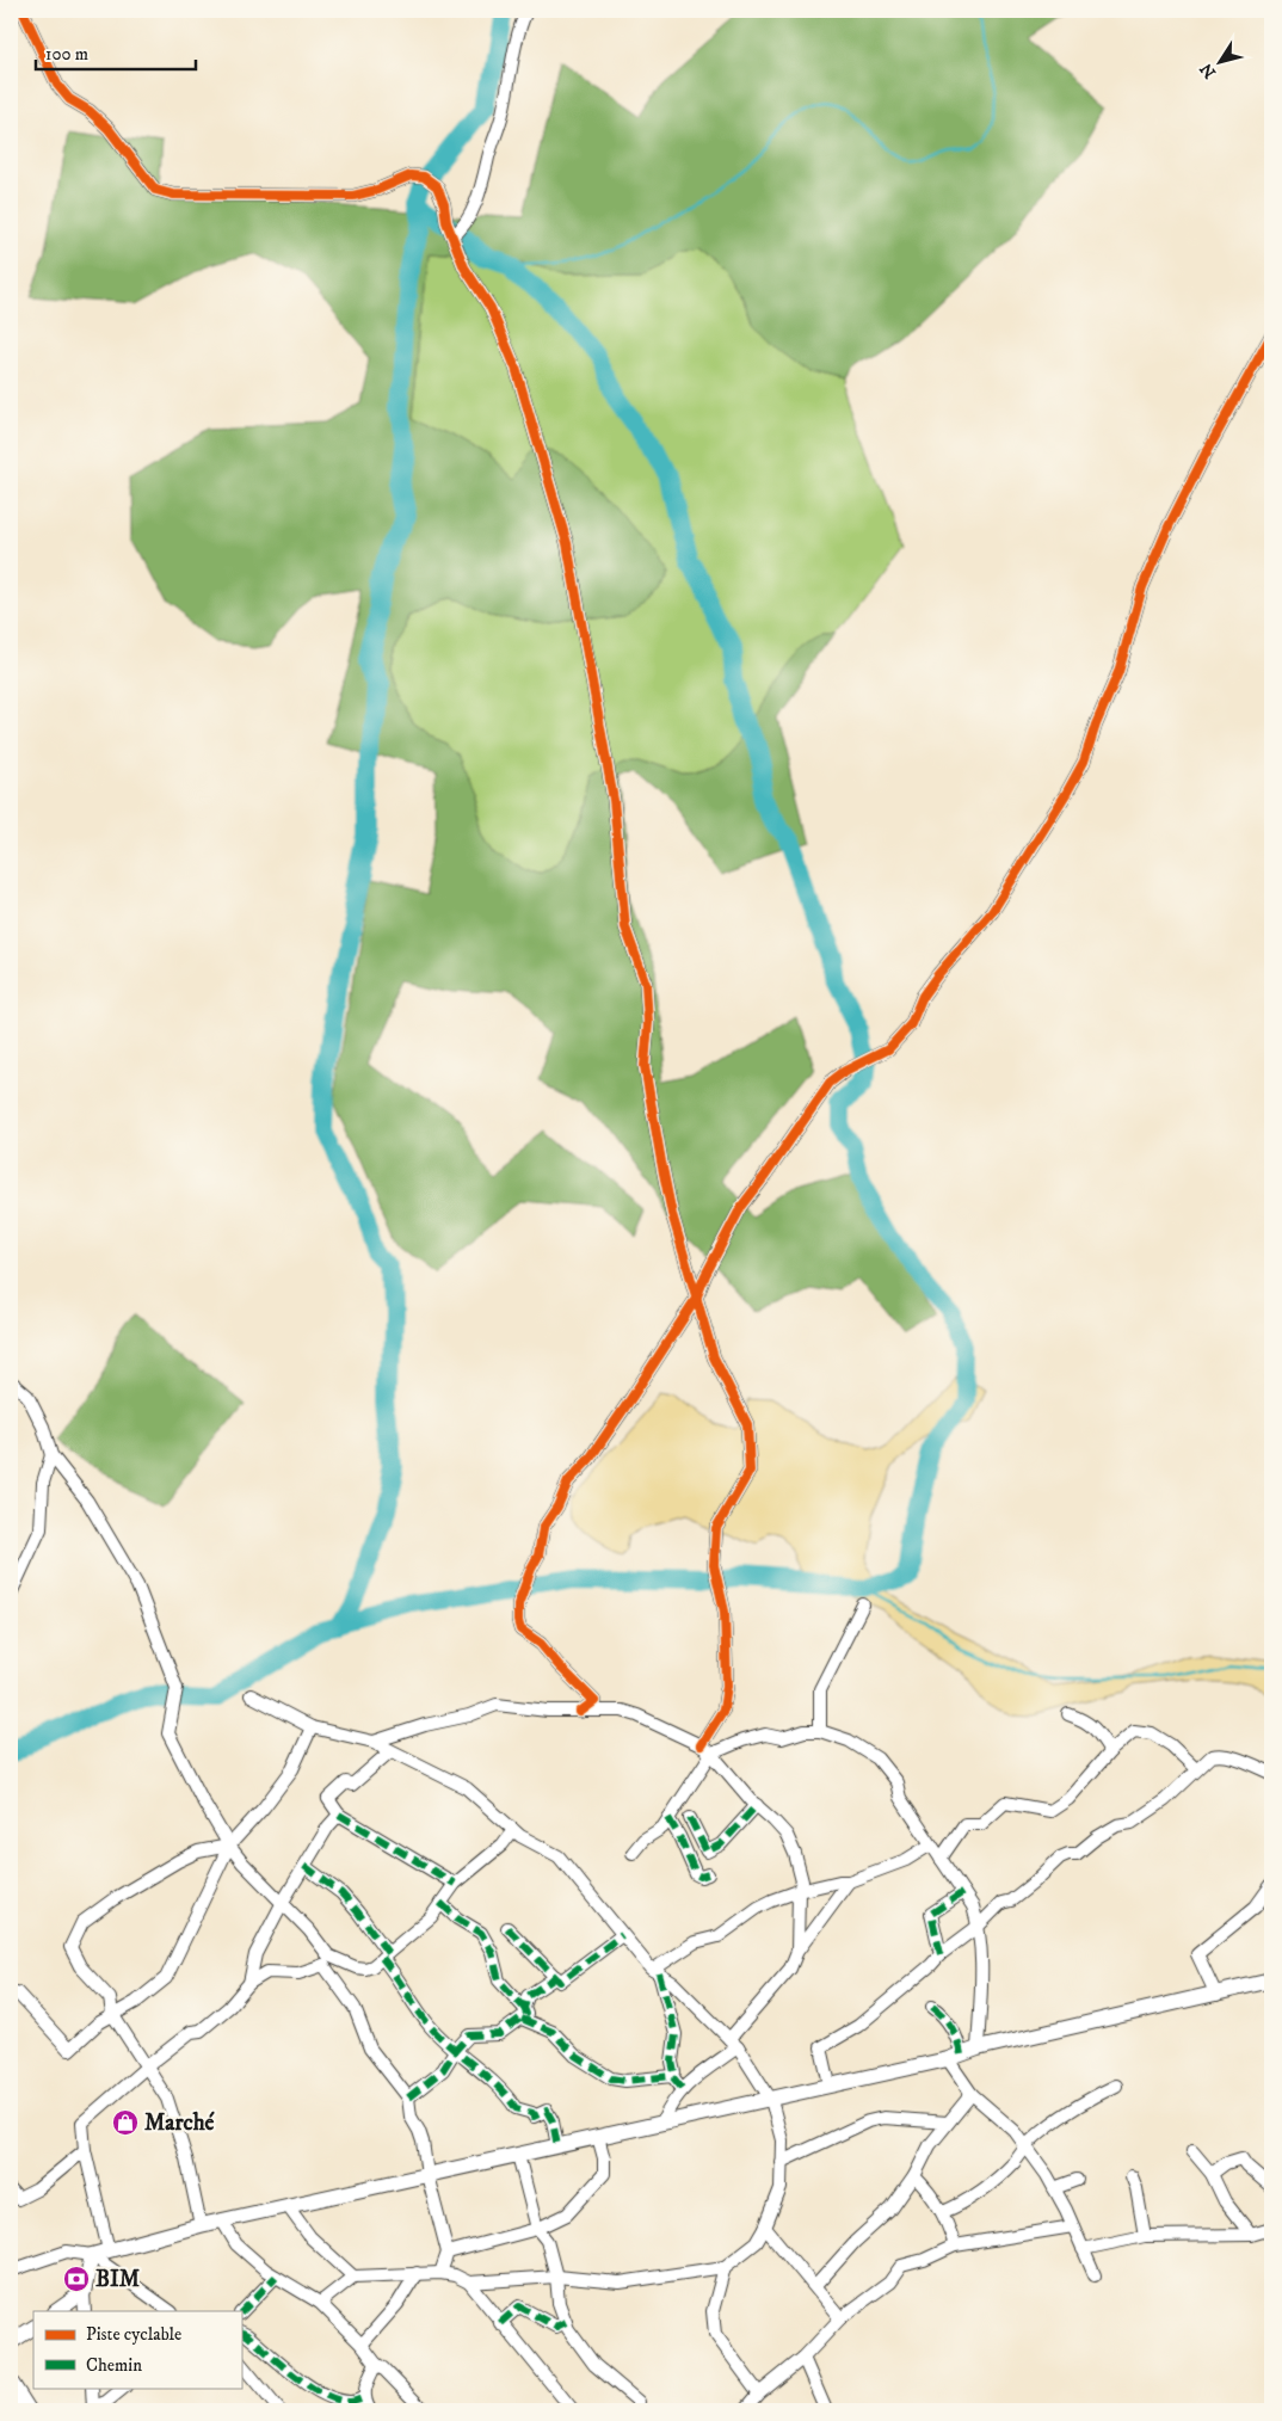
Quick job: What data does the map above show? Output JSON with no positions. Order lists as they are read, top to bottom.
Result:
{
  "places": {
    "shop": ["Marché"],
    "bank": ["BIM"]
  },
  "legend": ["Piste cyclable", "Chemin"],
  "scale_bar": "100 m",
  "north": "bottom left"
}
